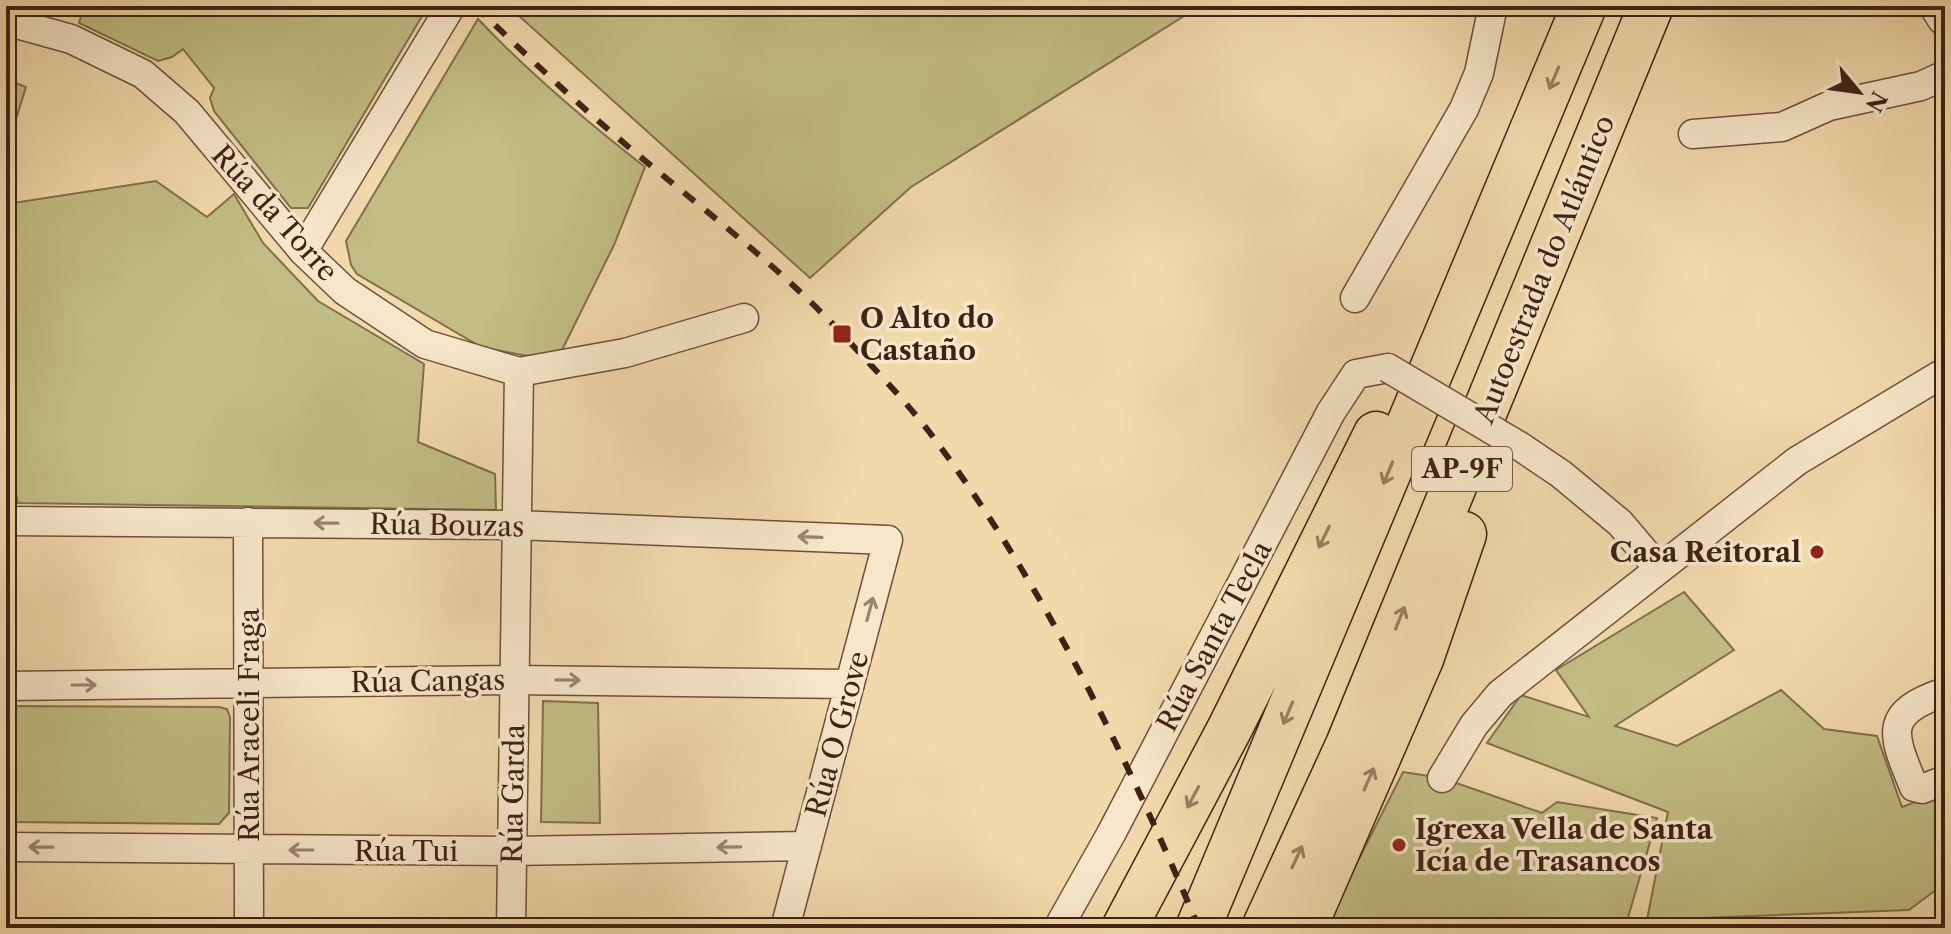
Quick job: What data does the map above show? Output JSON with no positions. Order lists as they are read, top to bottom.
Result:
{
  "streets": {
    "highway": ["Autoestrada do Atlántico", "AP-9F"],
    "street": [
      "Rúa da Torre",
      "Rúa Bouzas",
      "Rúa Santa Tecla",
      "Rúa Cangas",
      "Rúa Araceli Fraga",
      "Rúa O Grove",
      "Rúa Garda",
      "Rúa Tui"
    ]
  },
  "crossings": [
    ["Rúa da Torre", "Rúa Garda"],
    ["Rúa Bouzas", "Rúa Araceli Fraga"],
    ["Rúa Bouzas", "Rúa O Grove"],
    ["Rúa Bouzas", "Rúa Garda"],
    ["Rúa Cangas", "Rúa Araceli Fraga"],
    ["Rúa Cangas", "Rúa O Grove"],
    ["Rúa Cangas", "Rúa Garda"],
    ["Rúa Araceli Fraga", "Rúa Tui"],
    ["Rúa O Grove", "Rúa Tui"],
    ["Rúa Garda", "Rúa Tui"]
  ],
  "one_way": [
    "Rúa Bouzas",
    "Rúa Cangas",
    "Rúa O Grove",
    "Rúa Tui"
  ],
  "places": {
    "transit": ["O Alto do Castaño"],
    "other": ["Casa Reitoral", "Igrexa Vella de Santa Icía de Trasancos"]
  },
  "north": "bottom right"
}
